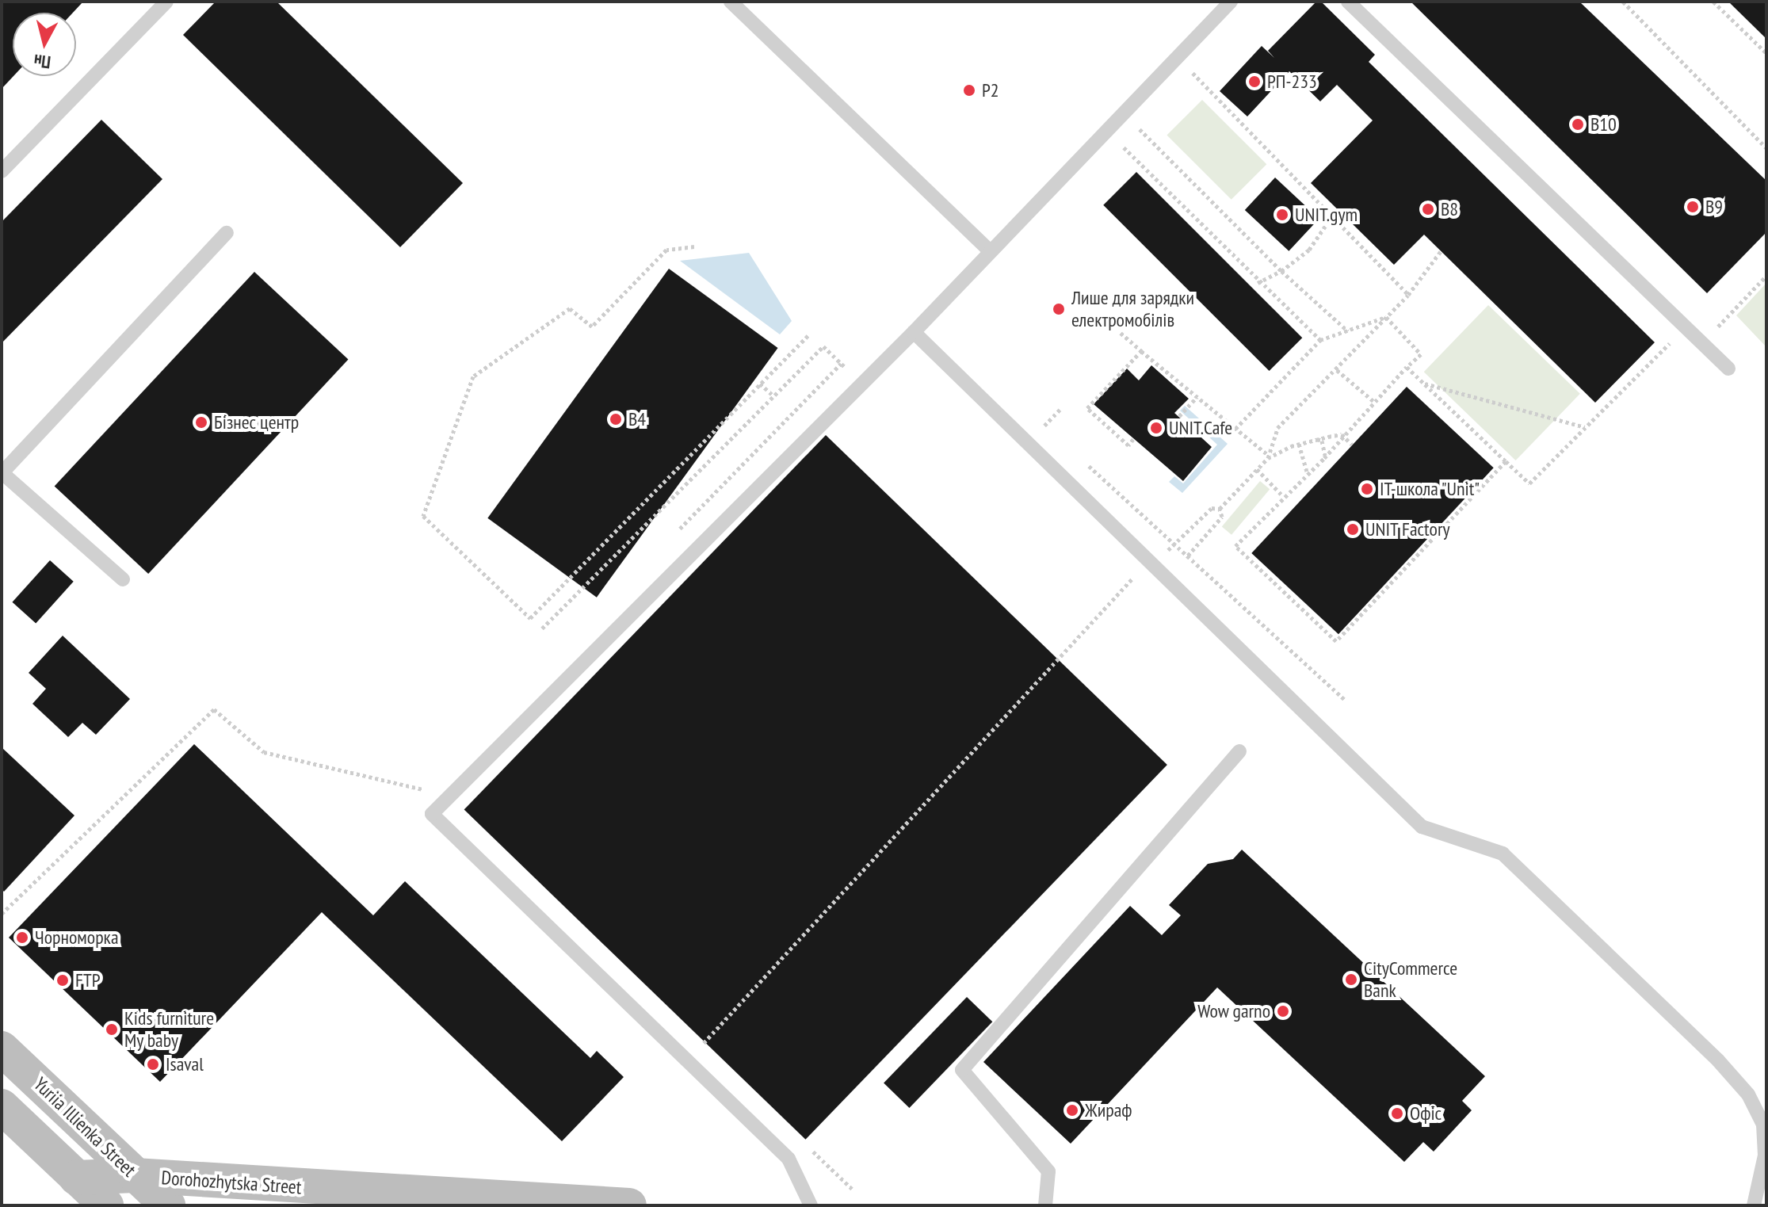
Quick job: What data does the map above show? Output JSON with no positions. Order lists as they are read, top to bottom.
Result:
{
  "streets": {
    "street": ["Yuriia Illienka Street", "Dorohozhytska Street"]
  },
  "crossings": [
    ["Yuriia Illienka Street", "Dorohozhytska Street"]
  ],
  "places": [
    "РП-233",
    "P2",
    "B10",
    "B9",
    "B8",
    "UNIT.gym",
    "Лише для зарядки електромобілів",
    "B4",
    "Бізнес центр",
    "UNIT.Cafe",
    "IT-школа \"Unit\"",
    "UNIT Factory",
    "Чорноморка",
    "CityCommerce Bank",
    "FTP",
    "Wow garno",
    "Kids furniture My baby",
    "Isaval",
    "Жираф",
    "Офіс"
  ],
  "north": "bottom"
}
